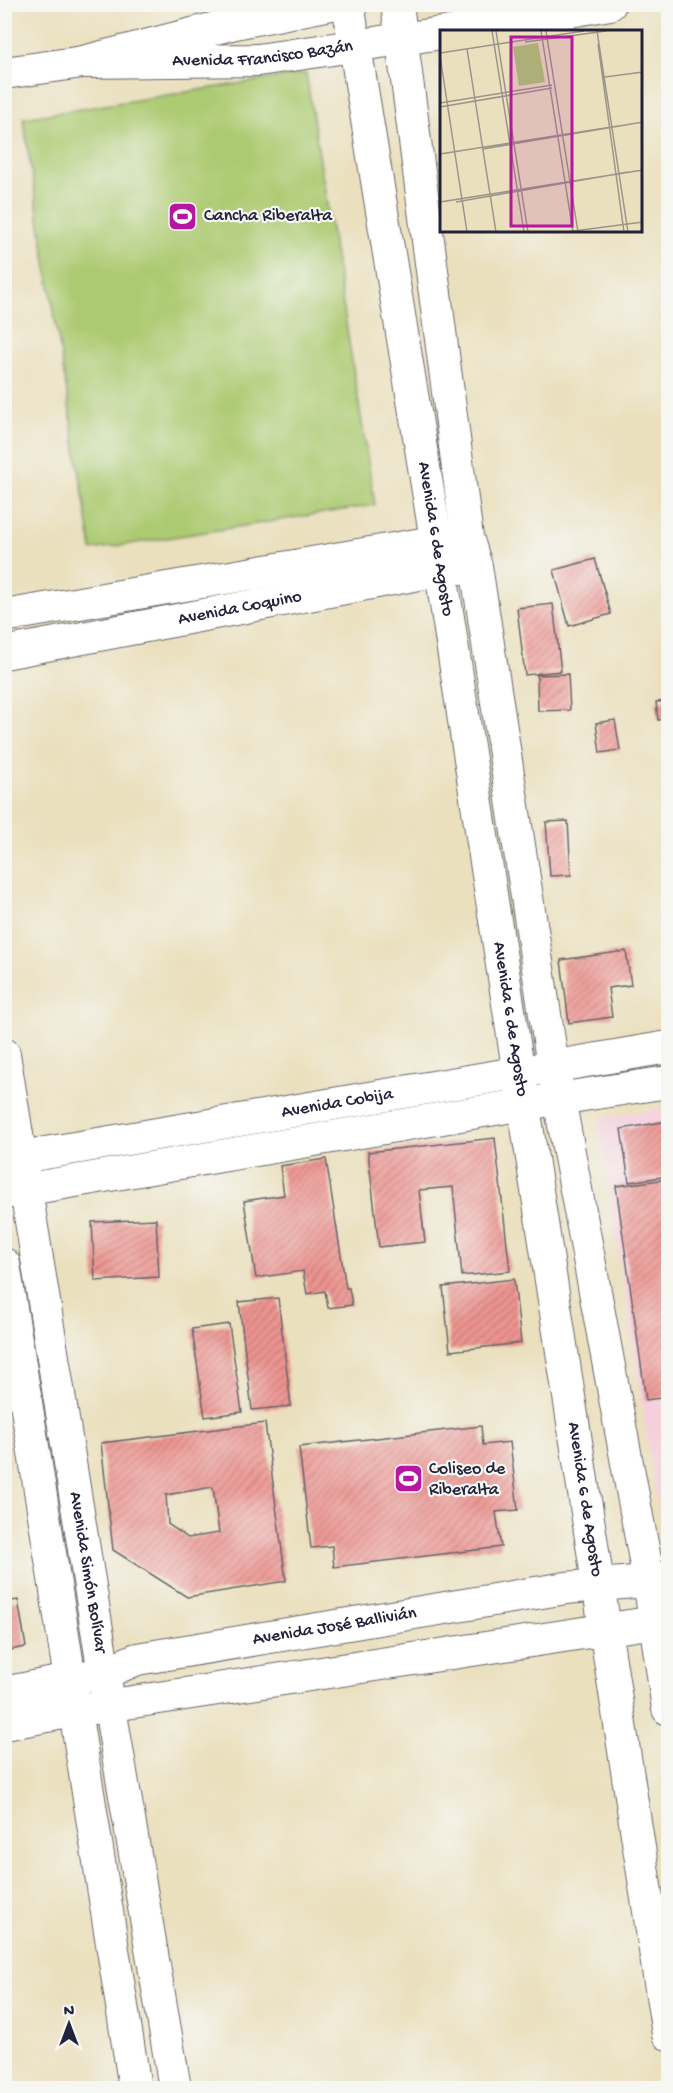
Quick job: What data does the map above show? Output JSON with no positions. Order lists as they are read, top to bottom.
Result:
{
  "streets": {
    "street": [
      "Avenida Francisco Bazán",
      "Avenida 6 de Agosto",
      "Avenida Coquino",
      "Avenida Cobija",
      "Avenida Simón Bolívar",
      "Avenida José Ballivián"
    ]
  },
  "crossings": [
    ["Avenida Francisco Bazán", "Avenida 6 de Agosto"],
    ["Avenida 6 de Agosto", "Avenida Coquino"],
    ["Avenida 6 de Agosto", "Avenida Cobija"],
    ["Avenida 6 de Agosto", "Avenida José Ballivián"],
    ["Avenida Cobija", "Avenida Simón Bolívar"],
    ["Avenida Simón Bolívar", "Avenida José Ballivián"]
  ],
  "places": {
    "sports": ["Cancha Riberalta", "Coliseo de Riberalta"]
  },
  "north": "top"
}
